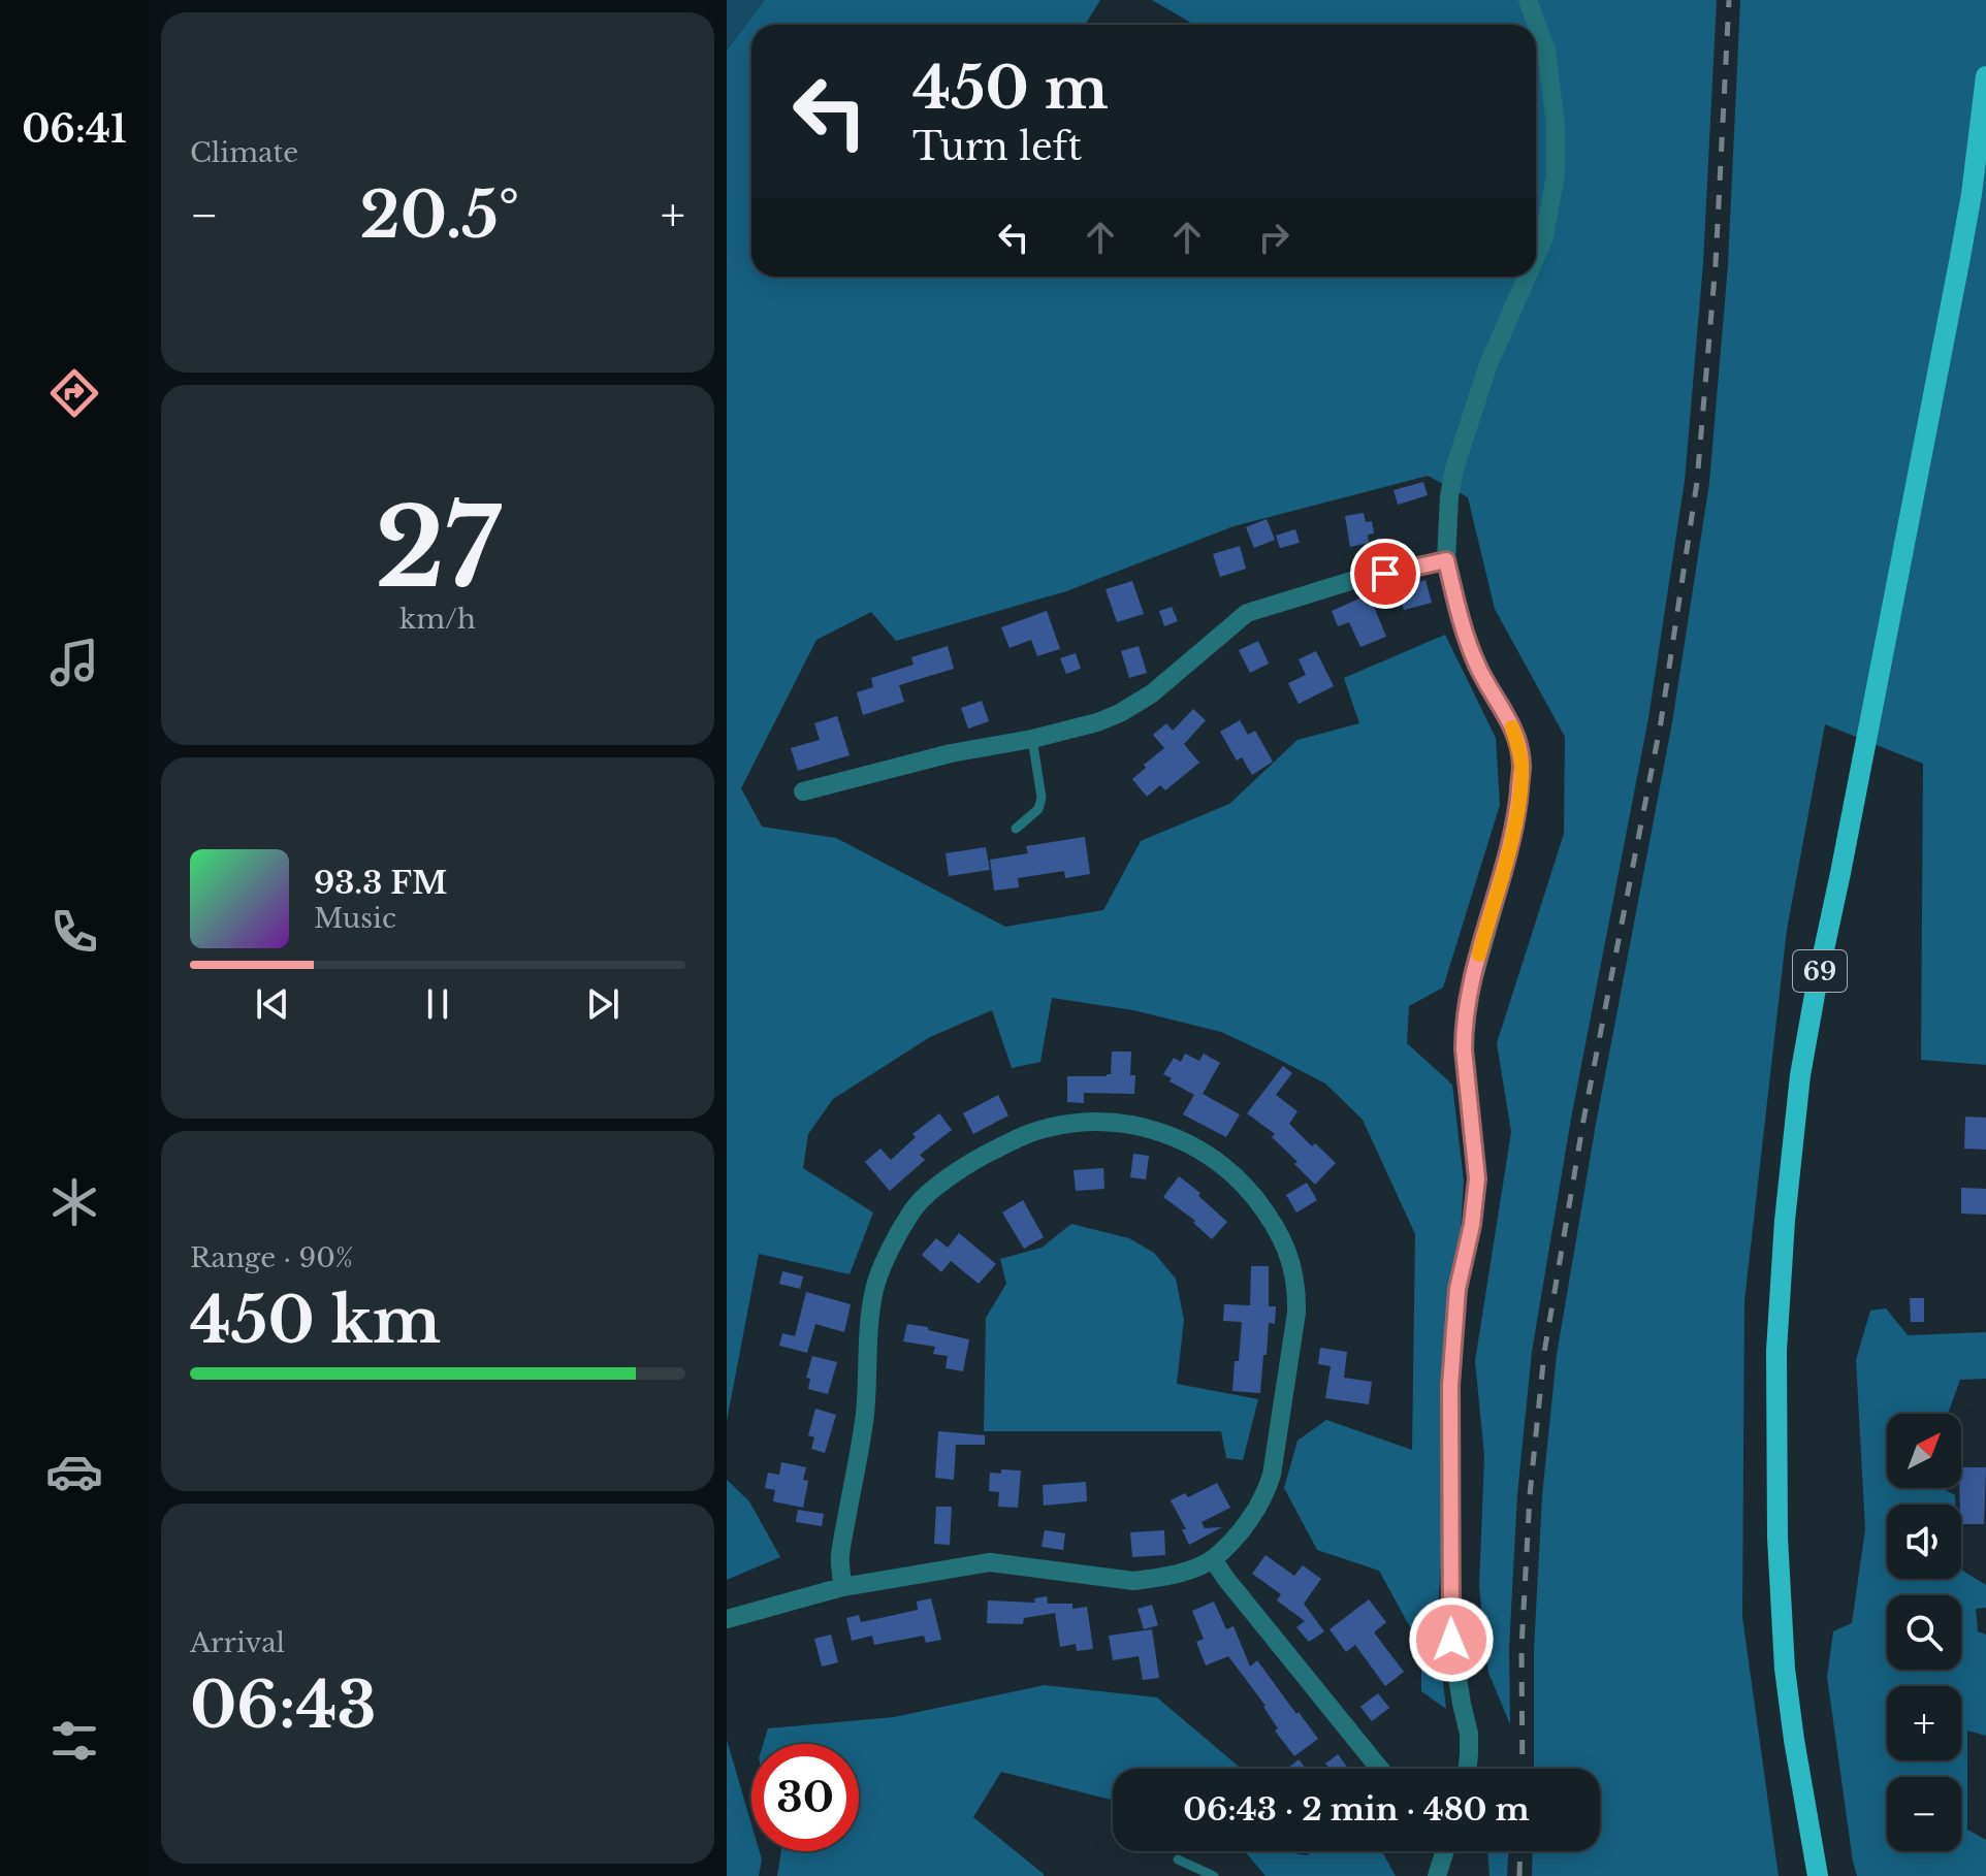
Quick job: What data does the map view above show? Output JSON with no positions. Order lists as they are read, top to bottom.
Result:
{
  "streets": {
    "main road": ["69"]
  },
  "north": "top right",
  "page": {
    "tabs": "06:41",
    "tile": [
      "Climate",
      ["27", "km/h"],
      ["Range · 90%", "450 km"],
      ["Arrival", "06:43"]
    ],
    "turn": ["450 m", "Turn left"],
    "heat": ["−", "20.5°", "+"],
    "song": ["93.3 FM", "Music"],
    "map_buttons": ["+", "−"],
    "limit": "30",
    "trip": "06:43 · 2 min · 480 m"
  }
}
